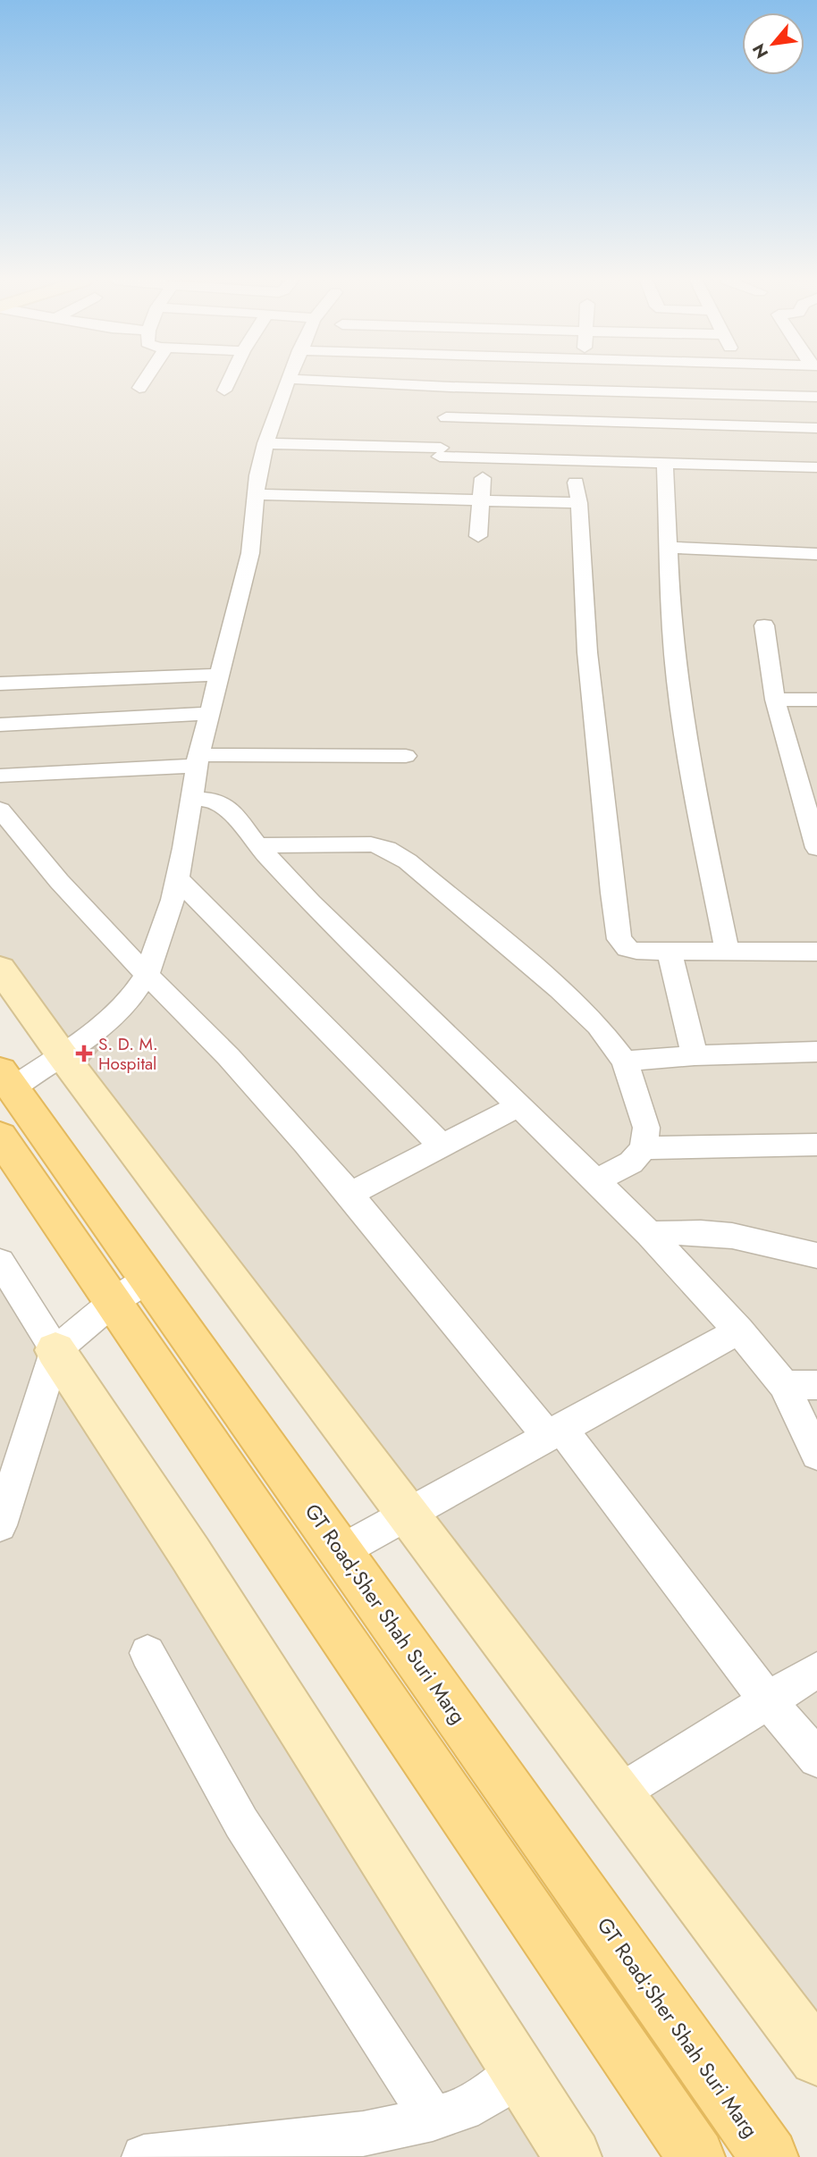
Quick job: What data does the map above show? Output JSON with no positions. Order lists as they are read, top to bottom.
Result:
{
  "streets": {
    "main road": ["GT Road;Sher Shah Suri Marg"]
  },
  "places": {
    "health": ["S. D. M. Hospital"]
  },
  "north": "bottom left"
}
